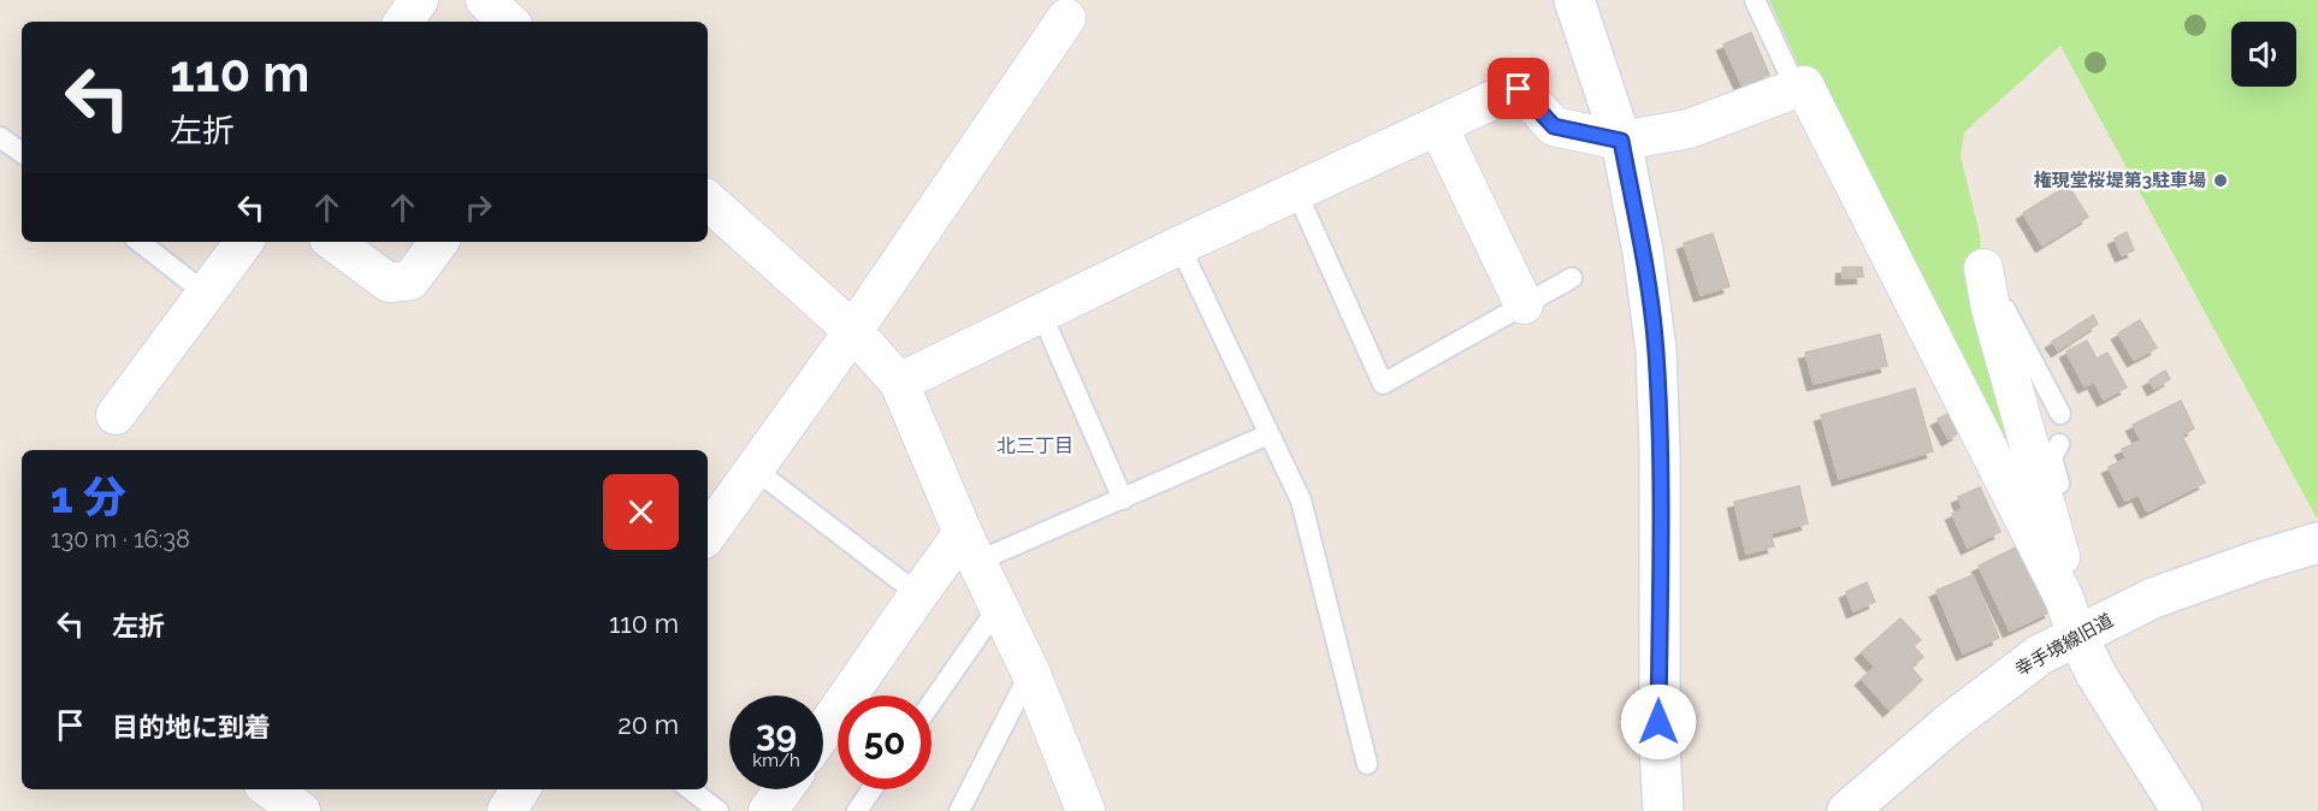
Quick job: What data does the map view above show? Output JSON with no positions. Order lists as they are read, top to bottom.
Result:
{
  "streets": {
    "main road": ["幸手境線旧道"]
  },
  "districts": ["北三丁目"],
  "places": ["権現堂桜堤第3駐車場"],
  "page": {
    "turn": ["110 m", "左折"],
    "heading": ["1 分", "130 m · 16:38"],
    "list": [
      {
        "name": "左折",
        "value": "110 m"
      },
      {
        "name": "目的地に到着",
        "value": "20 m"
      }
    ],
    "speed": "39 km/h",
    "limit": "50"
  }
}
